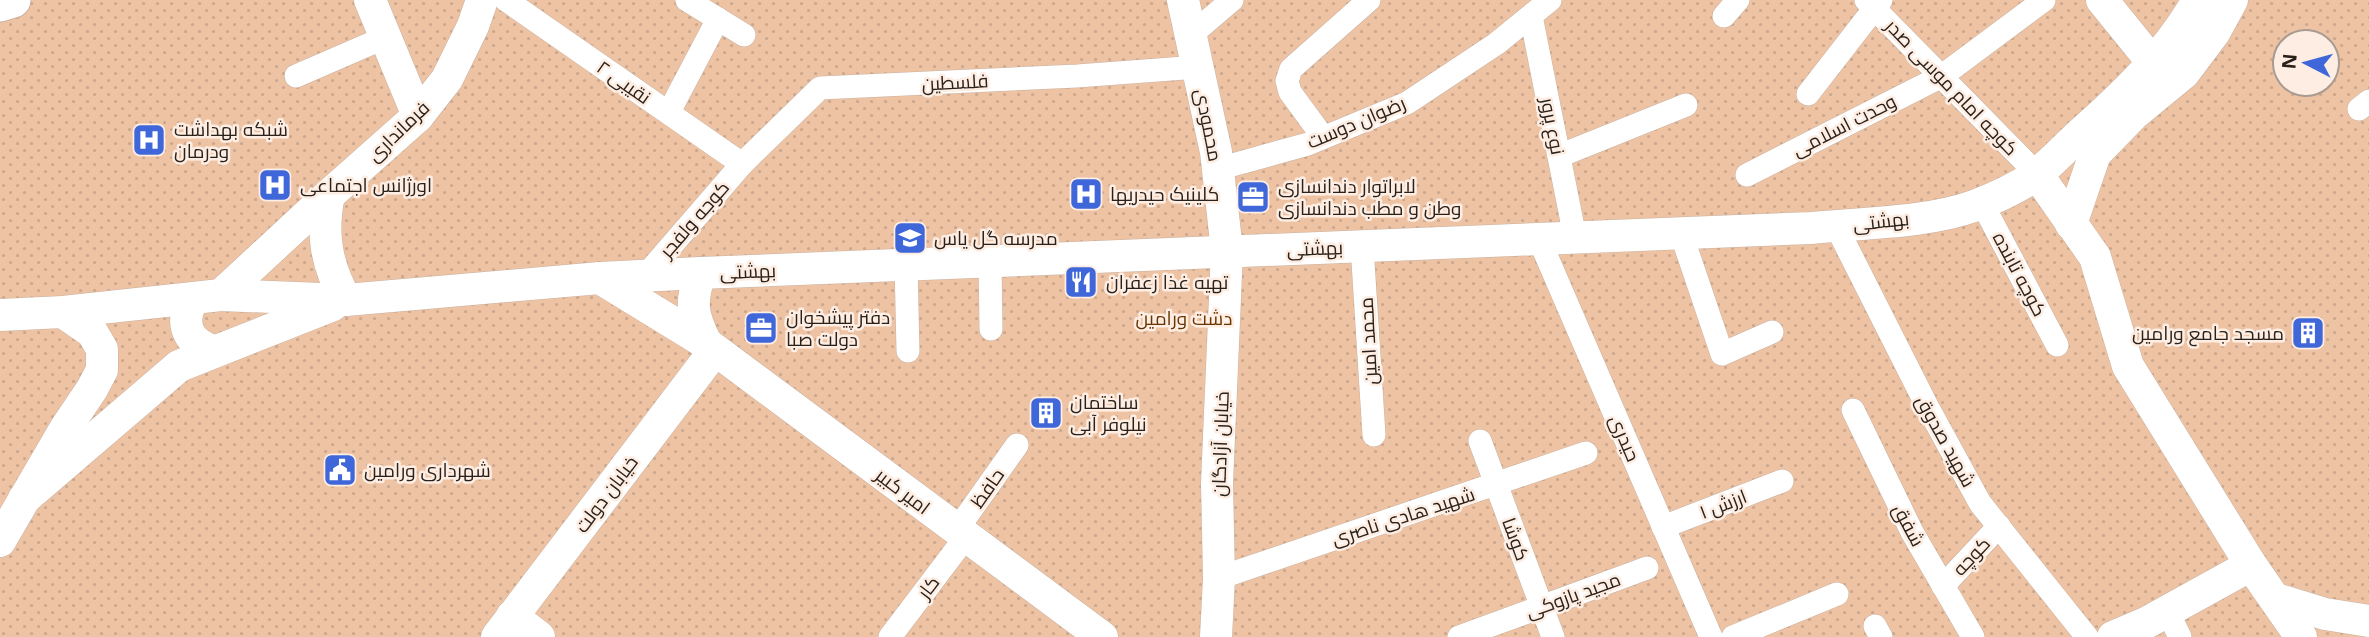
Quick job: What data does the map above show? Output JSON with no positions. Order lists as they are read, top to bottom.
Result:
{
  "streets": {
    "main road": [
      "محمودی",
      "فرمانداری",
      "بهشتی",
      "خیابان آزادگان",
      "امیر کبیر",
      "خیابان دولت"
    ],
    "street": [
      "نقیبی ۲",
      "فلسطین",
      "کوچه امام موسی صدر",
      "رضوان دوست",
      "وحدت اسلامی",
      "نوع پرور",
      "کوجه ولفجر",
      "کوچه تابنده",
      "محمد امین",
      "حیدری",
      "شهید صدوق",
      "حافظ",
      "ارزش ۱",
      "شهید هادی ناصری",
      "شفق",
      "کوشا",
      "کوچه",
      "کار",
      "مجید پازوکی"
    ]
  },
  "crossings": [
    ["نقیبی ۲", "فلسطین"],
    ["نقیبی ۲", "کوجه ولفجر"],
    ["فلسطین", "محمودی"],
    ["فلسطین", "کوجه ولفجر"],
    ["کوچه امام موسی صدر", "وحدت اسلامی"],
    ["کوچه امام موسی صدر", "بهشتی"],
    ["رضوان دوست", "محمودی"],
    ["رضوان دوست", "نوع پرور"],
    ["محمودی", "بهشتی"],
    ["محمودی", "خیابان آزادگان"],
    ["نوع پرور", "بهشتی"],
    ["کوجه ولفجر", "بهشتی"],
    ["بهشتی", "کوچه تابنده"],
    ["بهشتی", "محمد امین"],
    ["بهشتی", "حیدری"],
    ["بهشتی", "شهید صدوق"],
    ["بهشتی", "خیابان آزادگان"],
    ["بهشتی", "امیر کبیر"],
    ["حیدری", "ارزش ۱"],
    ["شهید صدوق", "کوچه"],
    ["خیابان آزادگان", "شهید هادی ناصری"],
    ["حافظ", "امیر کبیر"],
    ["حافظ", "کار"],
    ["امیر کبیر", "خیابان دولت"],
    ["امیر کبیر", "کار"],
    ["شهید هادی ناصری", "کوشا"],
    ["شفق", "کوچه"],
    ["کوشا", "مجید پازوکی"]
  ],
  "parks": ["دشت ورامین"],
  "places": {
    "hospital": ["شبکه بهداشت ودرمان", "اورژانس اجتماعی", "کلینیک حیدریها"],
    "office": ["لابراتوار دندانسازی وطن و مطب دندانسازی", "دفتر پیشخوان دولت صبا"],
    "school or university": ["مدرسه گل یاس"],
    "restaurant": ["تهیه غذا زعفران"],
    "building": ["مسجد جامع ورامین", "ساختمان نیلوفر آبی"],
    "public building": ["شهرداری ورامین"]
  },
  "north": "left"
}
